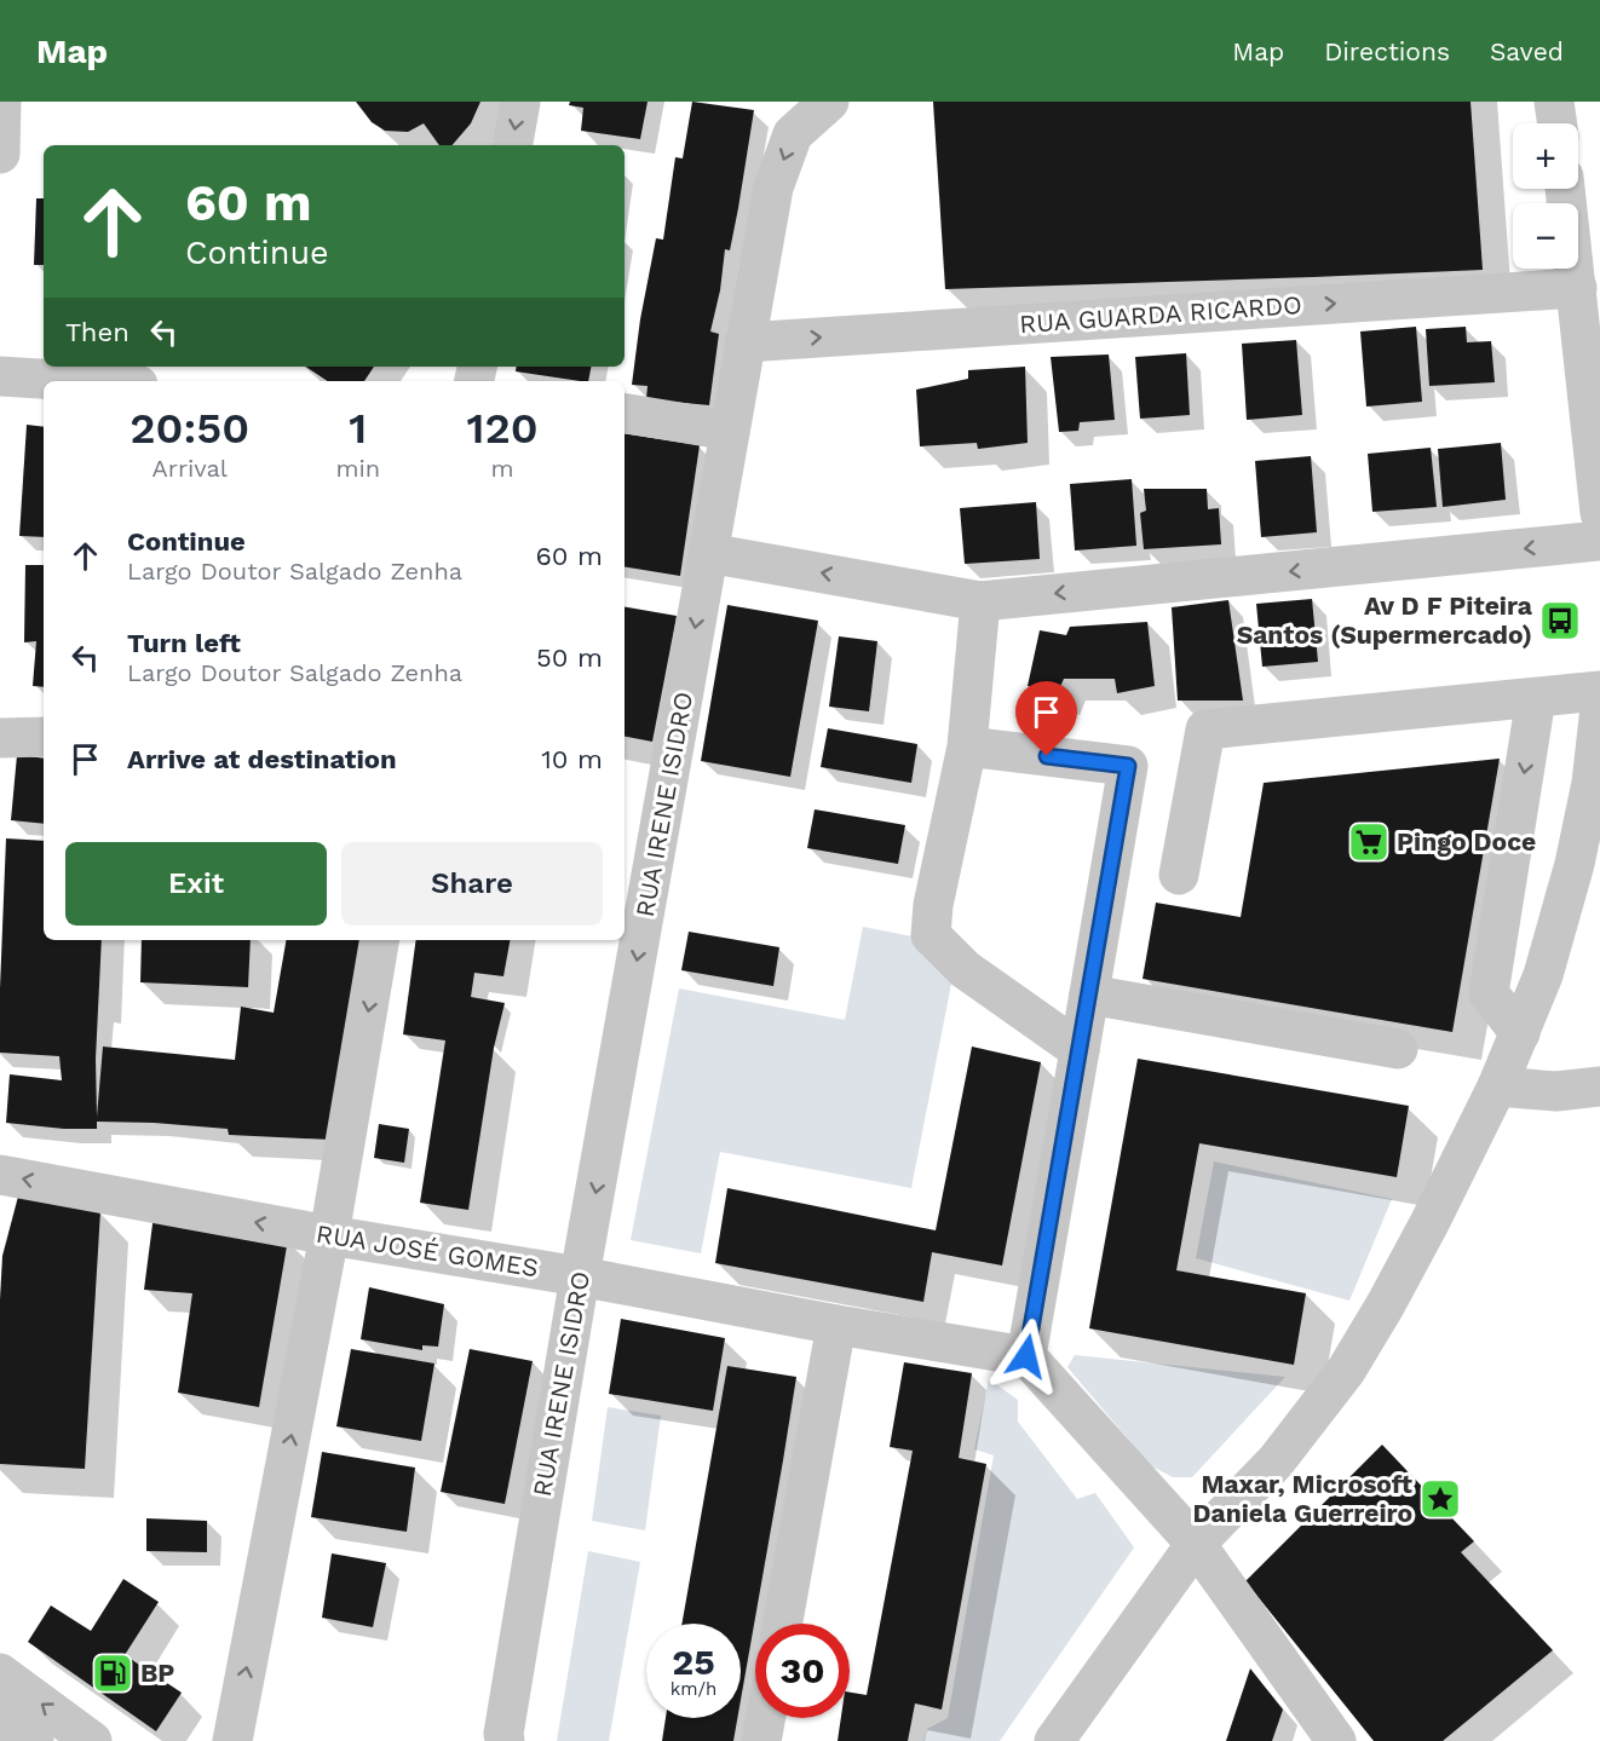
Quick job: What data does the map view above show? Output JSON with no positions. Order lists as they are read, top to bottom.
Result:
{
  "streets": {
    "street": ["RUA GUARDA RICARDO", "RUA IRENE ISIDRO", "RUA JOSÉ GOMES"]
  },
  "crossings": [
    ["RUA GUARDA RICARDO", "RUA IRENE ISIDRO"],
    ["RUA IRENE ISIDRO", "RUA JOSÉ GOMES"]
  ],
  "places": {
    "bus stop": ["Av D F Piteira Santos (Supermercado)"],
    "supermarket": ["Pingo Doce"],
    "place": ["Maxar, Microsoft Daniela Guerreiro"],
    "fuel station": ["BP"]
  },
  "page": {
    "header": "Map",
    "nav": ["Map", "Directions", "Saved"],
    "map_buttons": ["+", "−"],
    "turn": ["60 m", "Continue"],
    "then": "Then",
    "eta": [
      "20:50",
      "Arrival",
      "1",
      "min",
      "120",
      "m"
    ],
    "list": [
      {
        "name": "Continue",
        "note": "Largo Doutor Salgado Zenha",
        "value": "60 m"
      },
      {
        "name": "Turn left",
        "note": "Largo Doutor Salgado Zenha",
        "value": "50 m"
      },
      {
        "name": "Arrive at destination",
        "value": "10 m"
      }
    ],
    "buttons": ["Exit", "Share"],
    "speed": "25 km/h",
    "limit": "30"
  }
}
